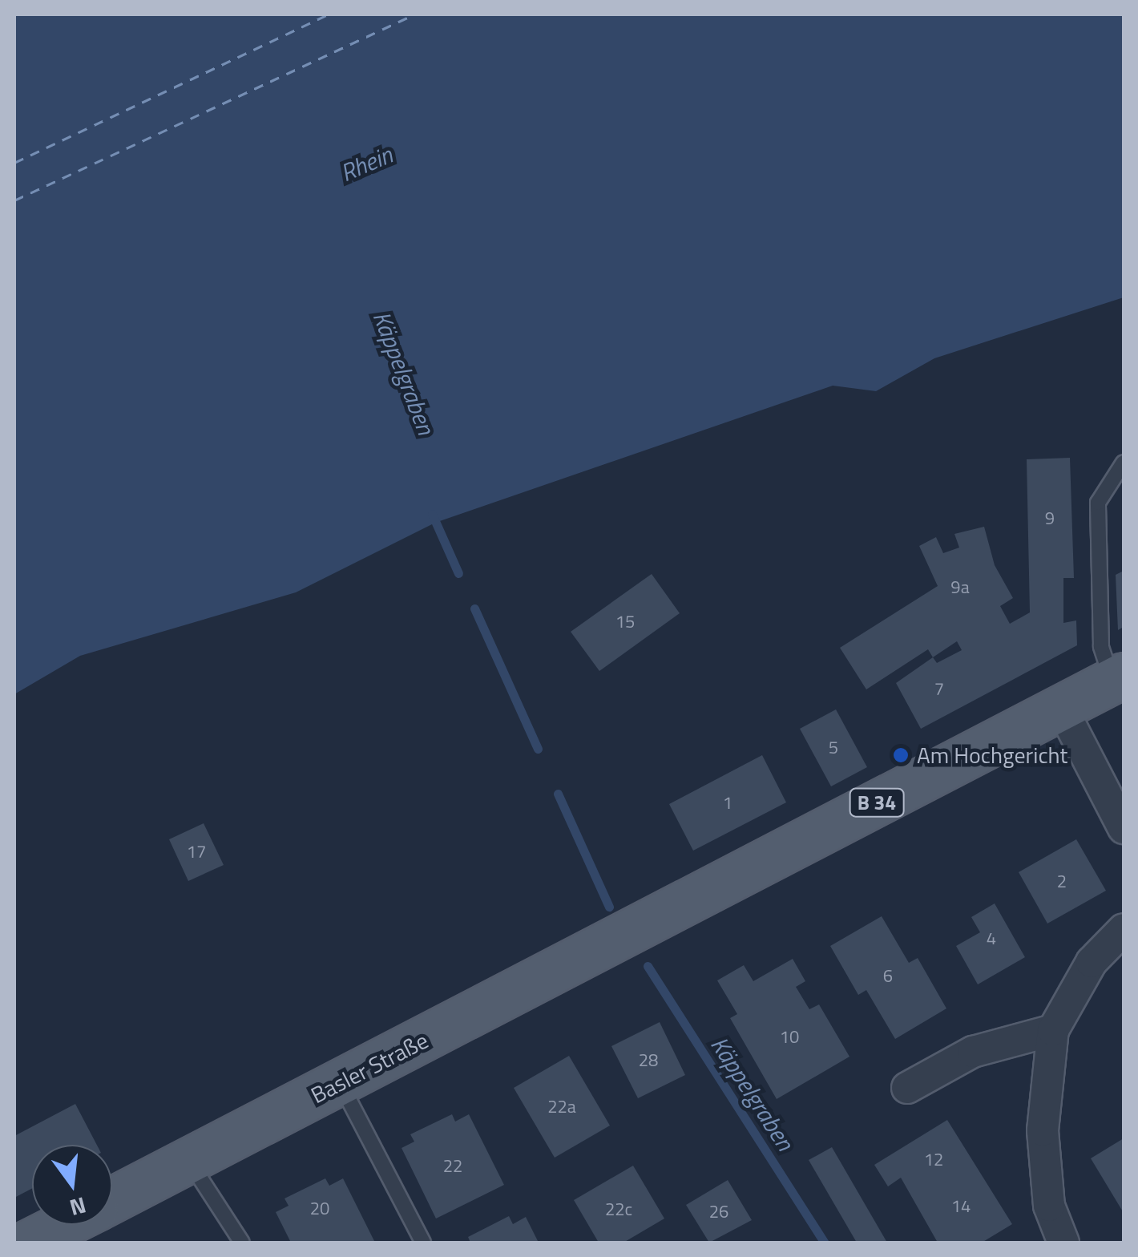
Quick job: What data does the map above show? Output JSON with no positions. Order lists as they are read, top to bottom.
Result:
{
  "streets": {
    "main road": ["B 34", "Basler Straße"]
  },
  "crossings": [
    ["B 34", "Basler Straße"]
  ],
  "water": ["Rhein", "Käppelgraben"],
  "places": ["Am Hochgericht"],
  "house_numbers": [
    "9",
    "9a",
    "15",
    "7",
    "5",
    "1",
    "17",
    "2",
    "4",
    "6",
    "10",
    "28",
    "22a",
    "12",
    "22",
    "14",
    "20",
    "22c",
    "26"
  ],
  "north": "bottom"
}
